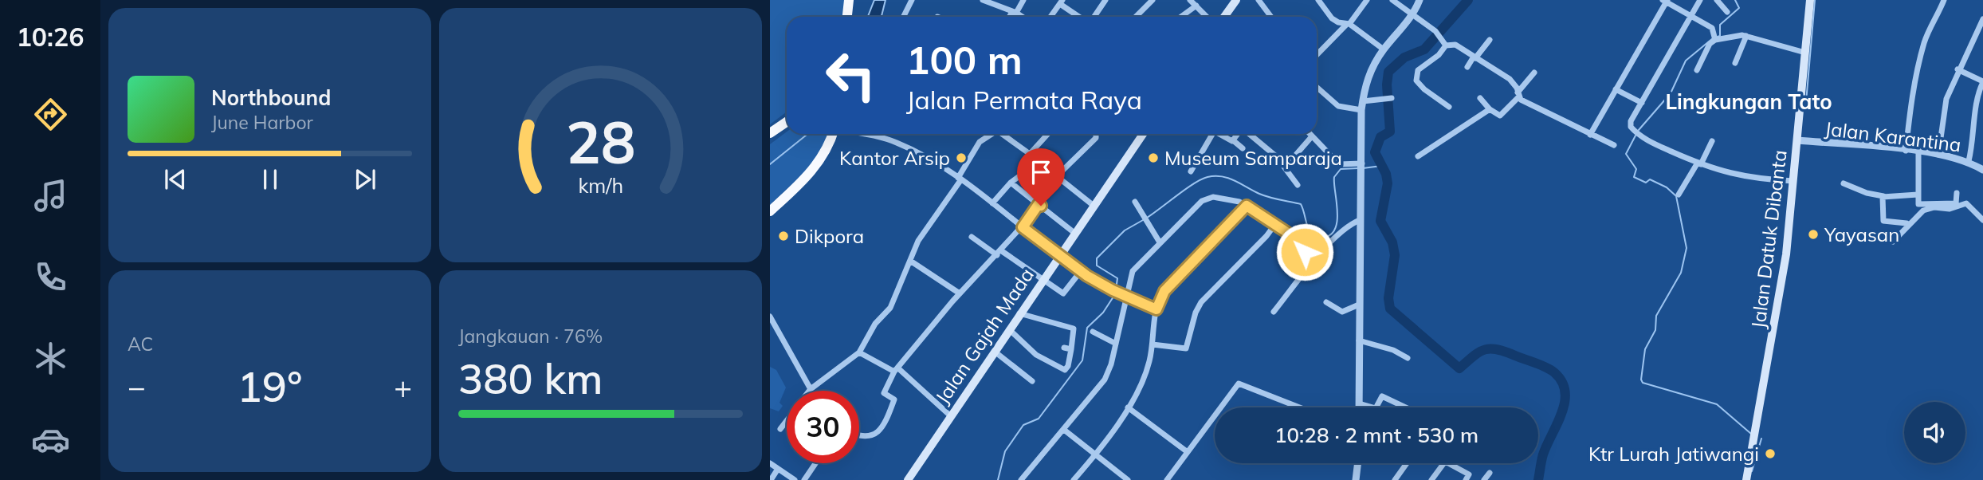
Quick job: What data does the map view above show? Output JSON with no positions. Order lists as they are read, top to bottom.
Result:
{
  "streets": {
    "main road": ["Jalan Datuk Dibanta", "Jalan Gajah Mada"],
    "street": ["Jalan Karantina"]
  },
  "crossings": [
    ["Jalan Karantina", "Jalan Datuk Dibanta"]
  ],
  "districts": ["Lingkungan Tato"],
  "places": [
    "Kantor Arsip",
    "Museum Samparaja",
    "Yayasan",
    "Dikpora",
    "Ktr Lurah Jatiwangi"
  ],
  "page": {
    "tabs": "10:26",
    "turn": ["100 m", "Jalan Permata Raya"],
    "song": ["Northbound", "June Harbor"],
    "tile": [
      "AC",
      ["Jangkauan · 76%", "380 km"]
    ],
    "heat": ["−", "19°", "+"],
    "limit": "30",
    "trip": "10:28 · 2 mnt · 530 m",
    "gauge": ["28", "km/h"]
  }
}
